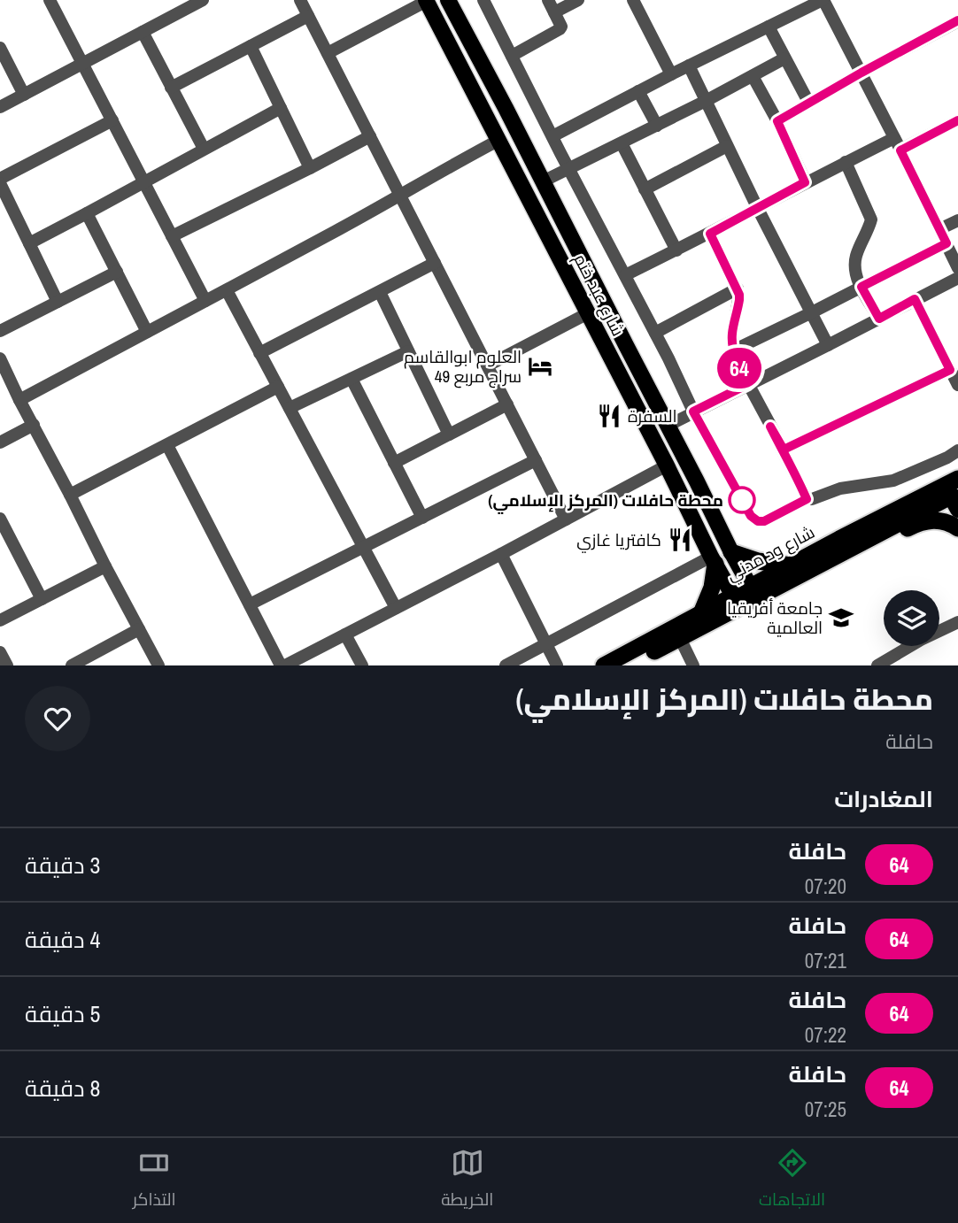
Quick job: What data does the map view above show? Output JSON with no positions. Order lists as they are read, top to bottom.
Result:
{
  "streets": {
    "highway": ["شارع ود مدني"],
    "main road": ["شارع عبد ختم"]
  },
  "crossings": [
    ["شارع عبد ختم", "شارع ود مدني"]
  ],
  "places": {
    "hotel": ["العلوم ابوالقاسم سراج مربع 49"],
    "restaurant": ["السفرة", "كافتريا غازي"],
    "other": ["محطة حافلات (المركز الإسلامي)"],
    "school or university": ["جامعة أفريقيا العالمية"]
  },
  "lines": ["bus line 64"],
  "page": {
    "on_map": "64",
    "heading": [
      ["محطة حافلات (المركز الإسلامي)", "حافلة"],
      "المغادرات"
    ],
    "list": [
      {
        "mark": "64",
        "name": "حافلة",
        "note": "07:20",
        "value": "3 دقيقة"
      },
      {
        "mark": "64",
        "name": "حافلة",
        "note": "07:21",
        "value": "4 دقيقة"
      },
      {
        "mark": "64",
        "name": "حافلة",
        "note": "07:22",
        "value": "5 دقيقة"
      },
      {
        "mark": "64",
        "name": "حافلة",
        "note": "07:25",
        "value": "8 دقيقة"
      }
    ],
    "tabs": ["الاتجاهات", "الخريطة", "التذاكر"]
  }
}
